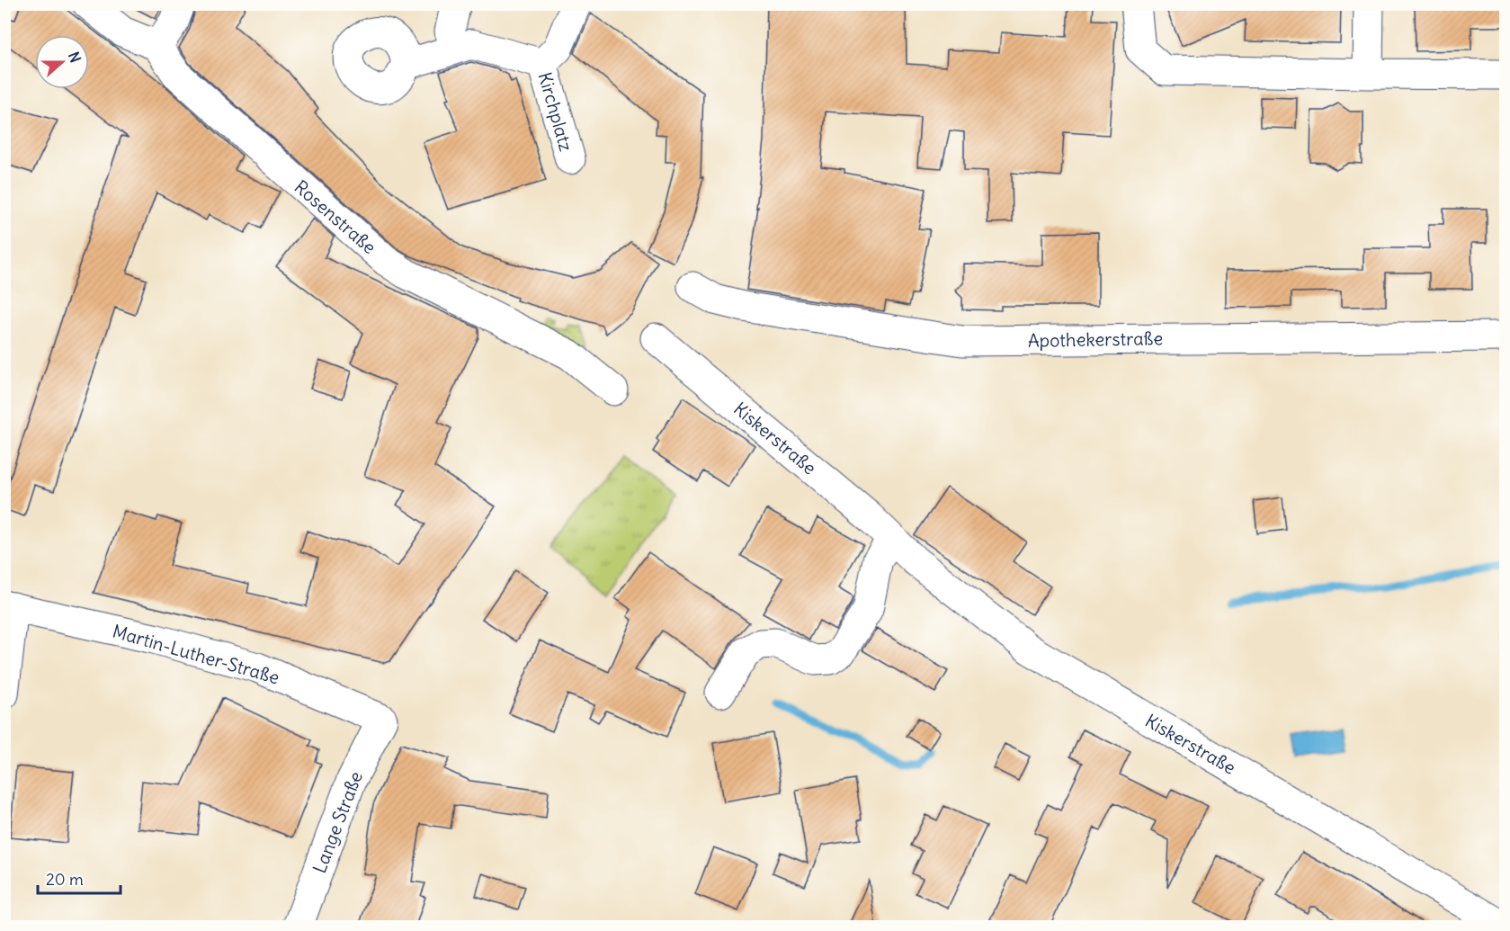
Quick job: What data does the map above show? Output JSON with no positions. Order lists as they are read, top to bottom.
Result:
{
  "streets": {
    "street": [
      "Kirchplatz",
      "Rosenstraße",
      "Apothekerstraße",
      "Kiskerstraße",
      "Martin-Luther-Straße",
      "Lange Straße"
    ]
  },
  "crossings": [
    ["Martin-Luther-Straße", "Lange Straße"]
  ],
  "scale_bar": "20 m",
  "north": "right"
}
